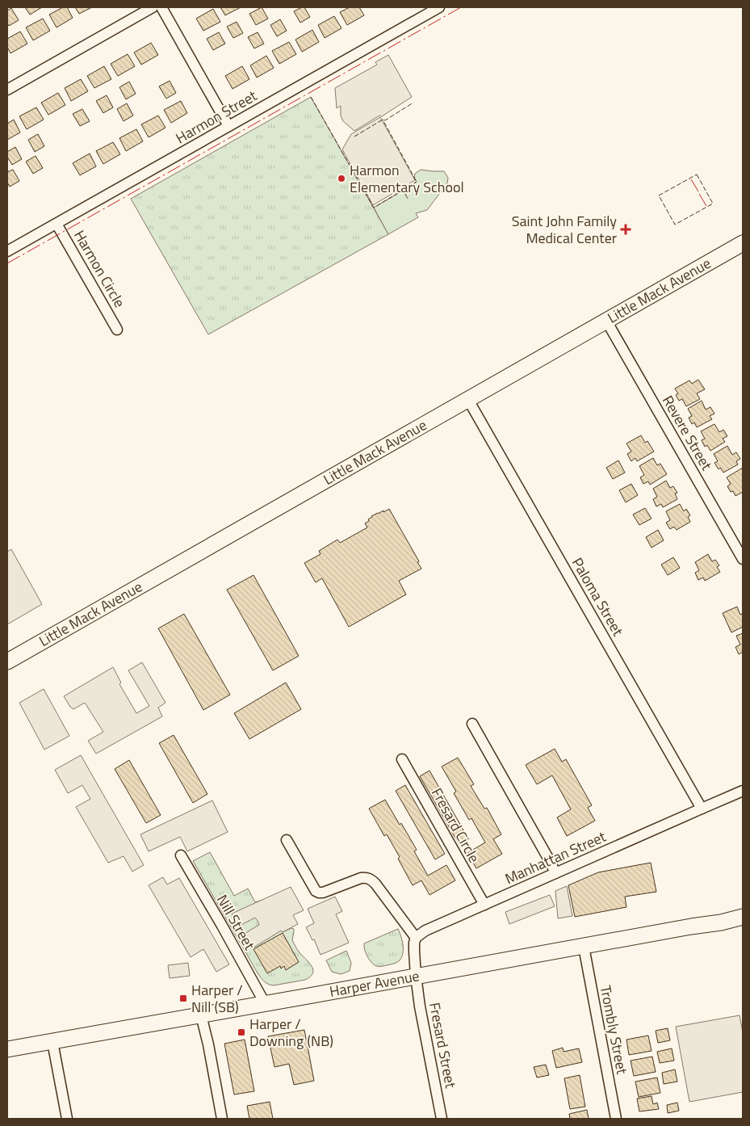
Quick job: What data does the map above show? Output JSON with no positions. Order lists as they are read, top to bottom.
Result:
{
  "streets": {
    "main road": ["Little Mack Avenue", "Harper Avenue"],
    "street": [
      "Harmon Street",
      "Harmon Circle",
      "Revere Street",
      "Paloma Street",
      "Fresard Circle",
      "Manhattan Street",
      "Nill Street",
      "Trombly Street",
      "Fresard Street"
    ]
  },
  "crossings": [
    ["Harmon Street", "Harmon Circle"],
    ["Little Mack Avenue", "Revere Street"],
    ["Little Mack Avenue", "Paloma Street"],
    ["Paloma Street", "Manhattan Street"],
    ["Fresard Circle", "Manhattan Street"],
    ["Nill Street", "Harper Avenue"],
    ["Harper Avenue", "Trombly Street"],
    ["Harper Avenue", "Fresard Street"]
  ],
  "places": {
    "other": ["Harmon Elementary School"],
    "health": ["Saint John Family Medical Center"],
    "transit": ["Harper / Nill (SB)", "Harper / Downing (NB)"]
  }
}
